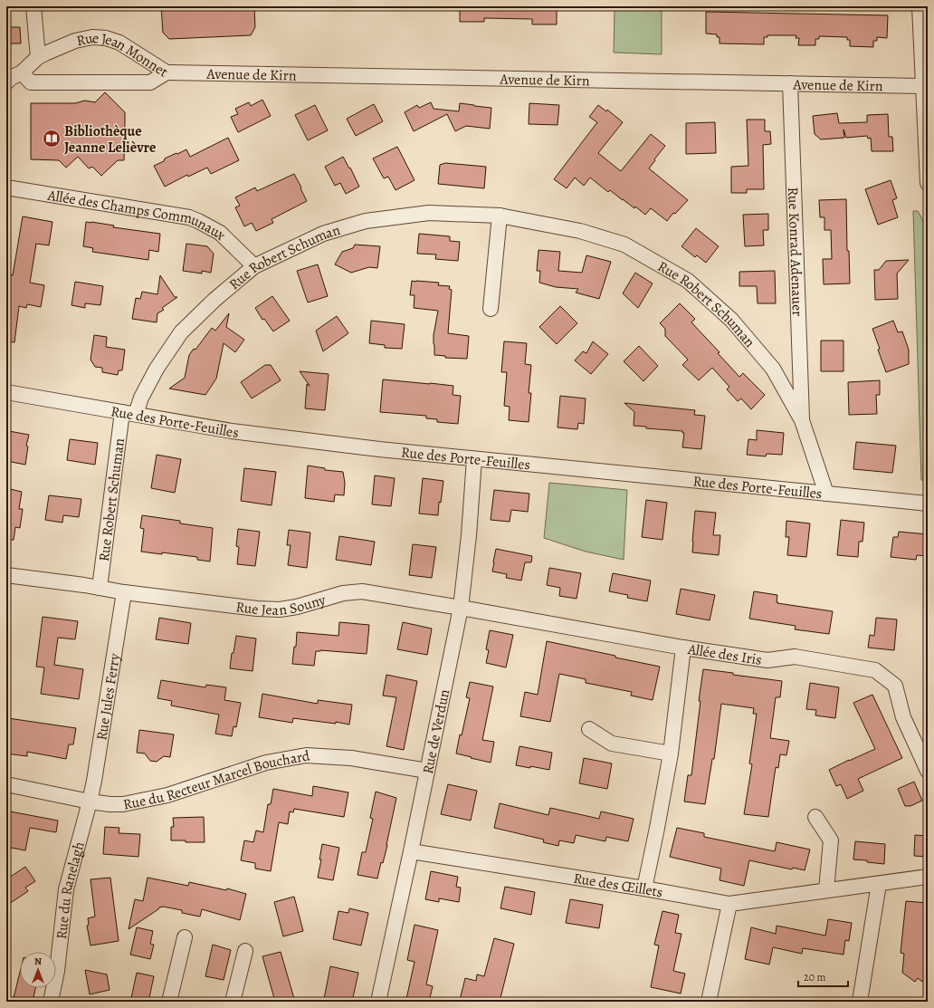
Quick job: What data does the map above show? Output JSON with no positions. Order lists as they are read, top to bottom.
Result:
{
  "streets": {
    "street": [
      "Rue Jean Monnet",
      "Avenue de Kirn",
      "Allée des Champs Communaux",
      "Rue Konrad Adenauer",
      "Rue Robert Schuman",
      "Rue des Porte-Feuilles",
      "Rue Jean Souny",
      "Allée des Iris",
      "Rue Jules Ferry",
      "Rue de Verdun",
      "Rue du Recteur Marcel Bouchard",
      "Rue des Œillets",
      "Rue du Ranelagh"
    ]
  },
  "crossings": [
    ["Rue Jean Monnet", "Avenue de Kirn"],
    ["Avenue de Kirn", "Rue Konrad Adenauer"],
    ["Allée des Champs Communaux", "Rue Robert Schuman"],
    ["Rue Konrad Adenauer", "Rue Robert Schuman"],
    ["Rue Robert Schuman", "Rue des Porte-Feuilles"],
    ["Rue Robert Schuman", "Rue Jean Souny"],
    ["Rue des Porte-Feuilles", "Rue de Verdun"],
    ["Rue Jean Souny", "Allée des Iris"],
    ["Rue Jean Souny", "Rue Jules Ferry"],
    ["Rue Jean Souny", "Rue de Verdun"],
    ["Allée des Iris", "Rue de Verdun"],
    ["Rue Jules Ferry", "Rue du Recteur Marcel Bouchard"],
    ["Rue Jules Ferry", "Rue du Ranelagh"],
    ["Rue de Verdun", "Rue du Recteur Marcel Bouchard"],
    ["Rue de Verdun", "Rue des Œillets"],
    ["Rue du Recteur Marcel Bouchard", "Rue du Ranelagh"]
  ],
  "places": {
    "library": ["Bibliothèque Jeanne Lelièvre"]
  },
  "scale_bar": "20 m",
  "north": "top"
}
